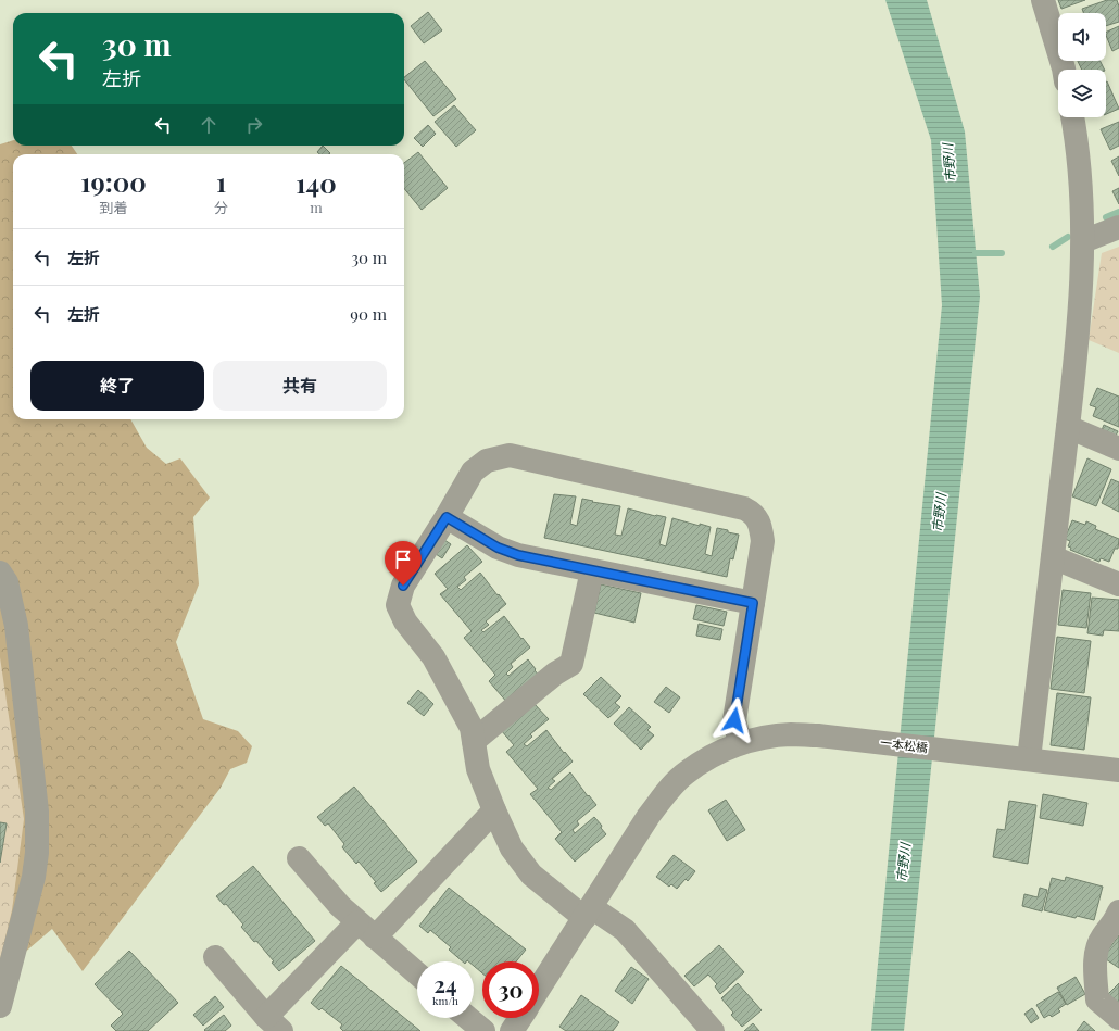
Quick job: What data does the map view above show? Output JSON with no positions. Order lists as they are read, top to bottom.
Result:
{
  "streets": {
    "street": ["一本松橋"]
  },
  "water": ["市野川"],
  "page": {
    "turn": ["30 m", "左折"],
    "eta": [
      "19:00",
      "到着",
      "1",
      "分",
      "140",
      "m"
    ],
    "list": [
      {
        "name": "左折",
        "value": "30 m"
      },
      {
        "name": "左折",
        "value": "90 m"
      }
    ],
    "buttons": ["終了", "共有"],
    "speed": "24 km/h",
    "limit": "30"
  }
}
